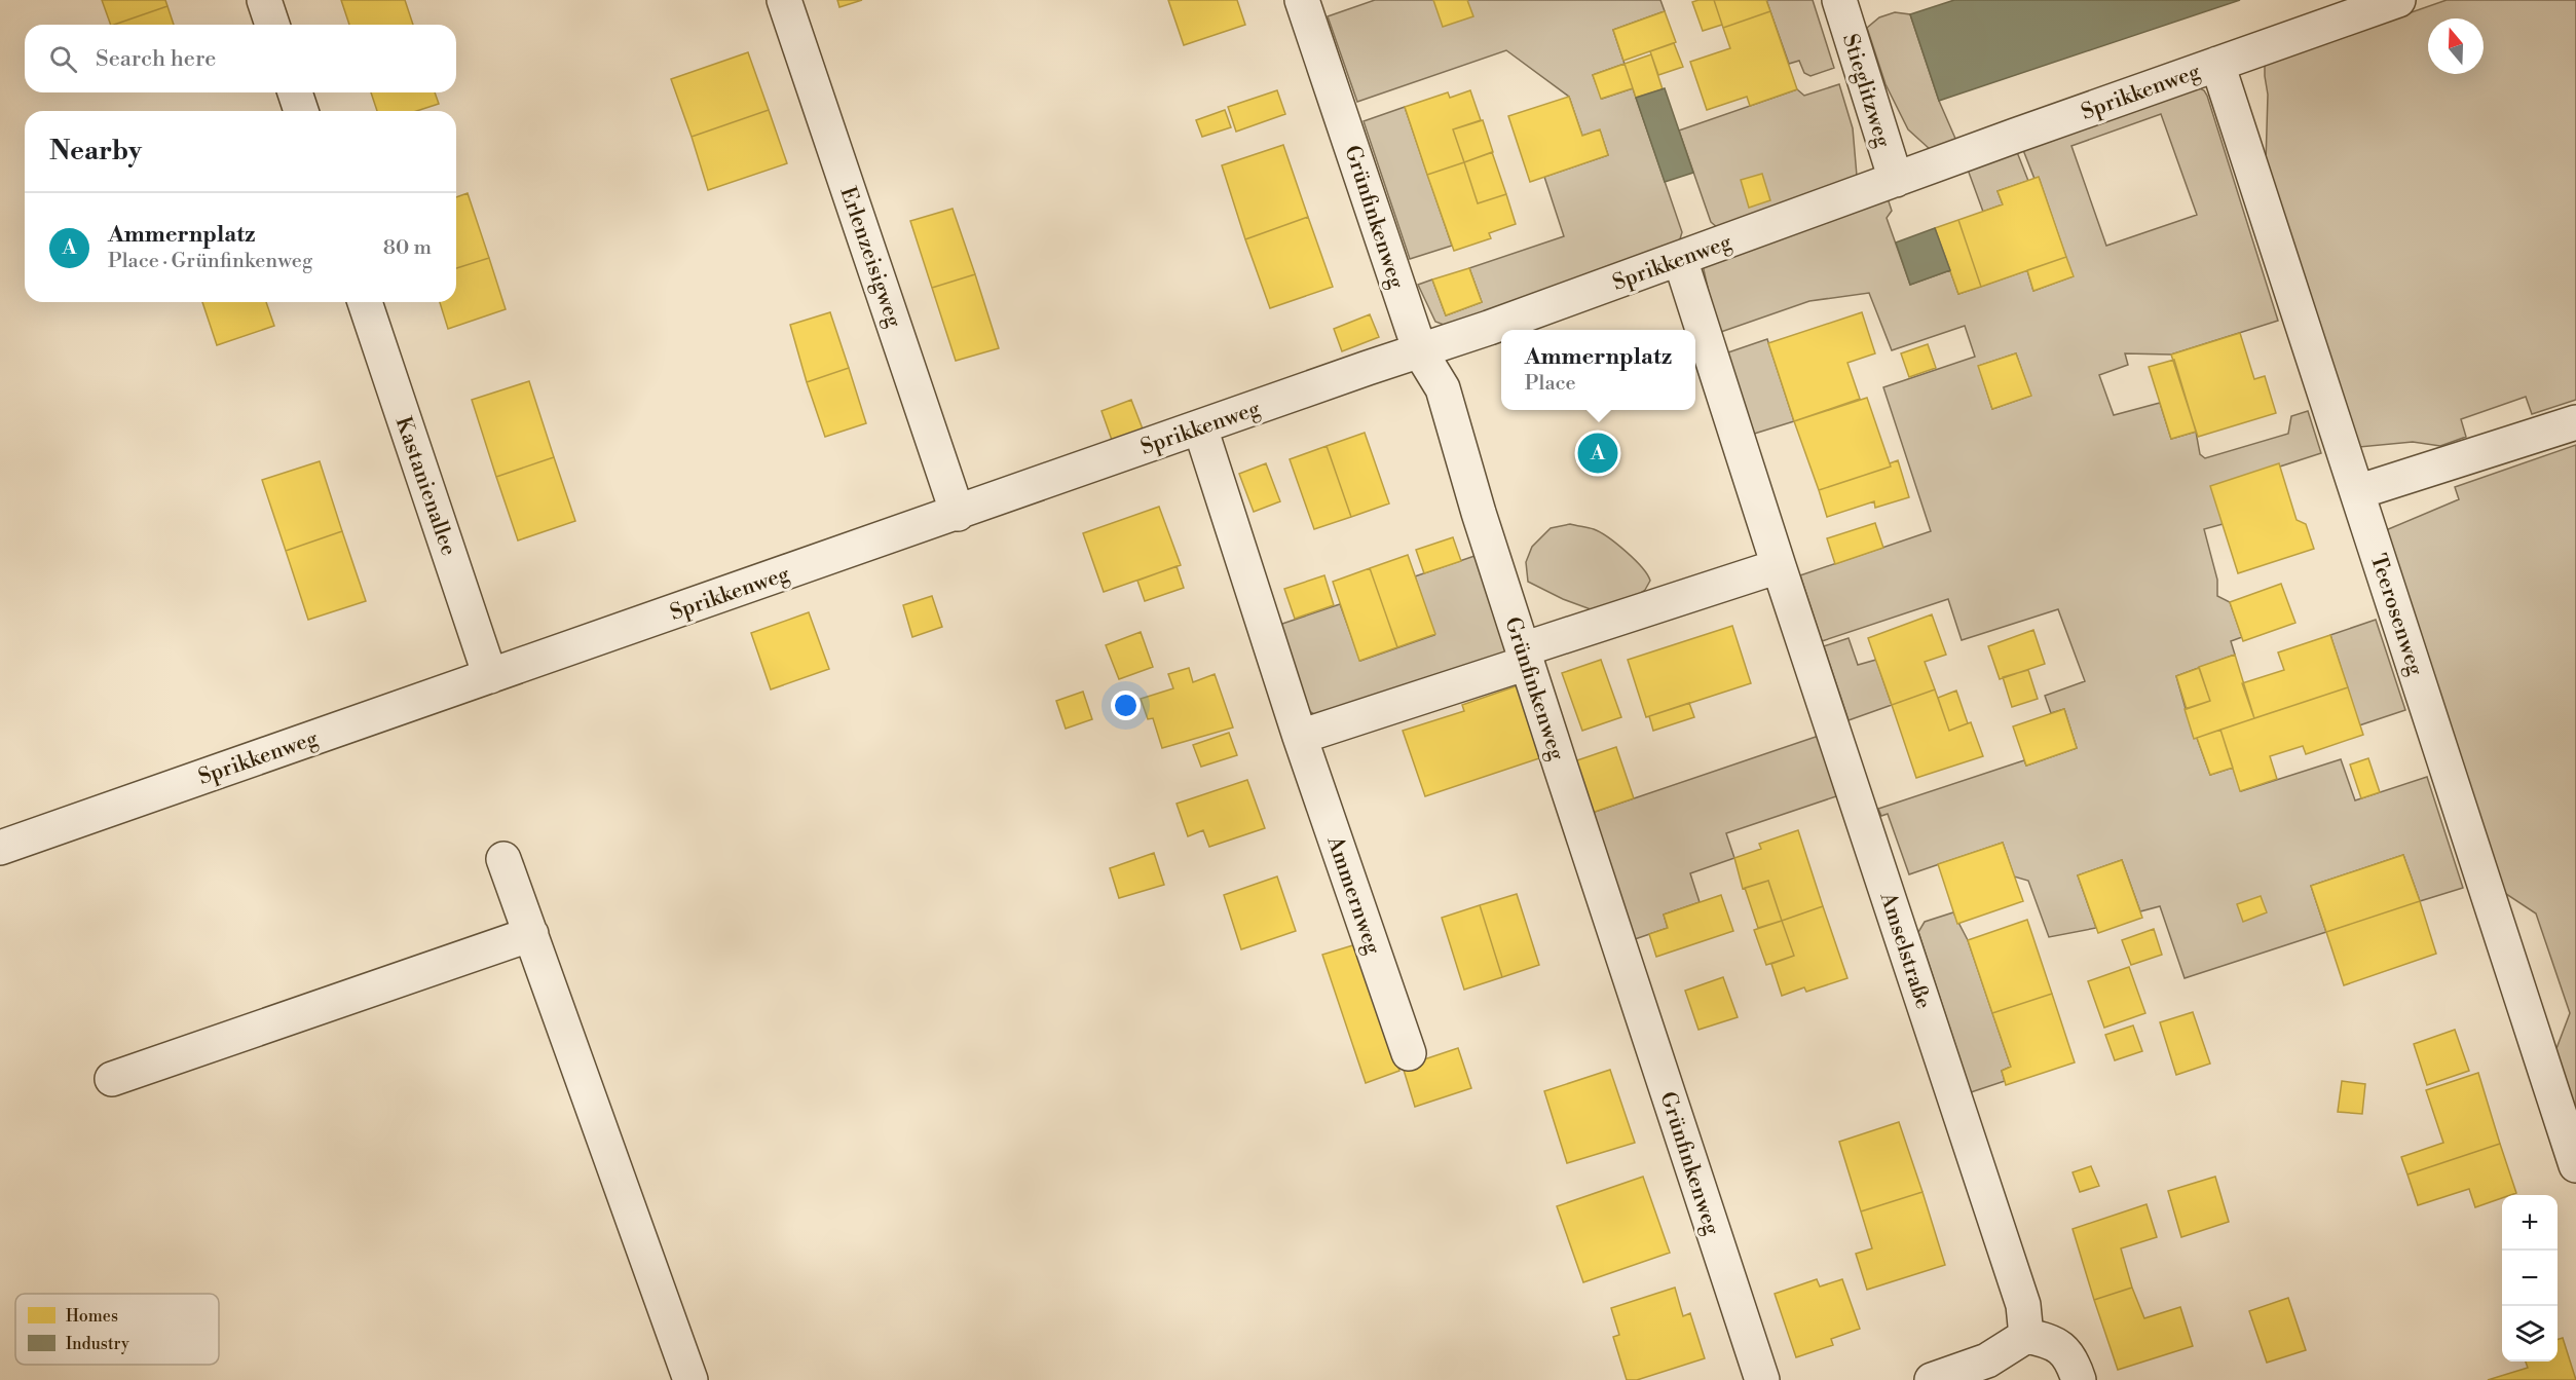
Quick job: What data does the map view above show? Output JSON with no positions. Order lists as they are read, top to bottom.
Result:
{
  "streets": {
    "street": [
      "Stieglitzweg",
      "Sprikkenweg",
      "Grünfinkenweg",
      "Erlenzeisigweg",
      "Kastanienallee",
      "Teerosenweg",
      "Ammernweg",
      "Amselstraße"
    ]
  },
  "crossings": [
    ["Stieglitzweg", "Sprikkenweg"],
    ["Sprikkenweg", "Grünfinkenweg"],
    ["Sprikkenweg", "Erlenzeisigweg"],
    ["Sprikkenweg", "Kastanienallee"],
    ["Sprikkenweg", "Teerosenweg"],
    ["Sprikkenweg", "Ammernweg"],
    ["Sprikkenweg", "Amselstraße"]
  ],
  "legend": ["Homes", "Industry"],
  "north": "top",
  "page": {
    "search": "Search here",
    "heading": "Nearby",
    "list": [
      {
        "mark": "A",
        "name": "Ammernplatz",
        "note": "Place · Grünfinkenweg",
        "value": "80 m"
      }
    ],
    "popup": ["Ammernplatz", "Place"],
    "pins": "A",
    "map_buttons": ["+", "−"]
  }
}
